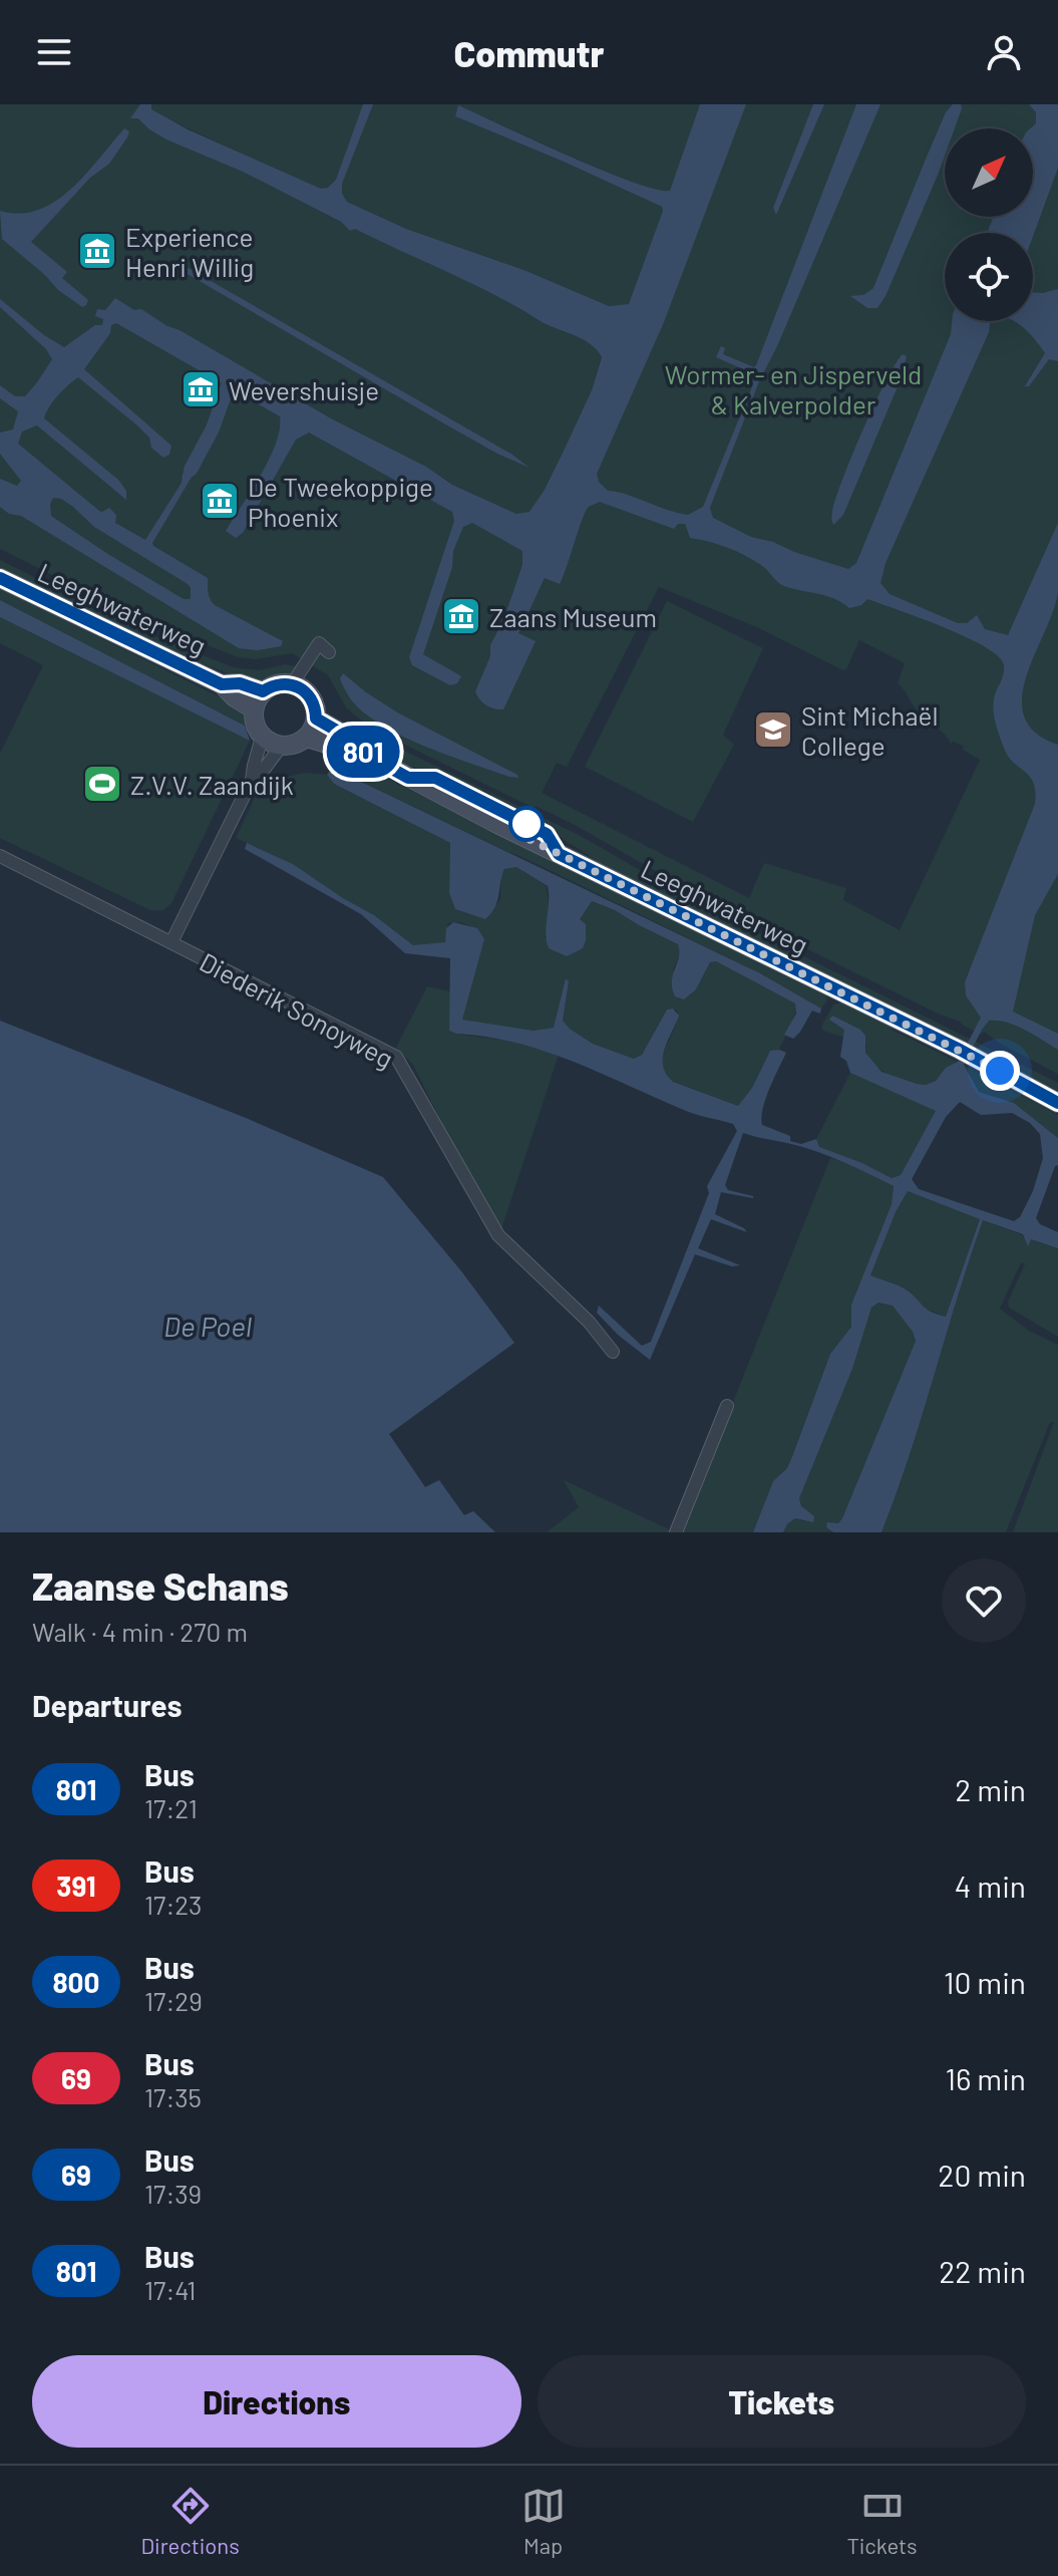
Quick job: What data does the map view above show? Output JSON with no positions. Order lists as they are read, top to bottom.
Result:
{
  "streets": {
    "main road": ["Leeghwaterweg"],
    "street": ["Diederik Sonoyweg"]
  },
  "water": ["De Poel"],
  "parks": ["Wormer- en Jisperveld & Kalverpolder"],
  "places": {
    "museum": [
      "Experience Henri Willig",
      "Wevershuisje",
      "De Tweekoppige Phoenix",
      "Zaans Museum"
    ],
    "school or university": ["Sint Michaël College"],
    "sports": ["Z.V.V. Zaandijk"]
  },
  "lines": ["bus line 801"],
  "north": "top right",
  "page": {
    "header": "Commutr",
    "on_map": "801",
    "heading": [
      ["Zaanse Schans", "Walk · 4 min · 270 m"],
      "Departures"
    ],
    "list": [
      {
        "mark": "801",
        "name": "Bus",
        "note": "17:21",
        "value": "2 min"
      },
      {
        "mark": "391",
        "name": "Bus",
        "note": "17:23",
        "value": "4 min"
      },
      {
        "mark": "800",
        "name": "Bus",
        "note": "17:29",
        "value": "10 min"
      },
      {
        "mark": "69",
        "name": "Bus",
        "note": "17:35",
        "value": "16 min"
      },
      {
        "mark": "69",
        "name": "Bus",
        "note": "17:39",
        "value": "20 min"
      },
      {
        "mark": "801",
        "name": "Bus",
        "note": "17:41",
        "value": "22 min"
      }
    ],
    "buttons": ["Directions", "Tickets"],
    "tabs": ["Directions", "Map", "Tickets"]
  }
}
